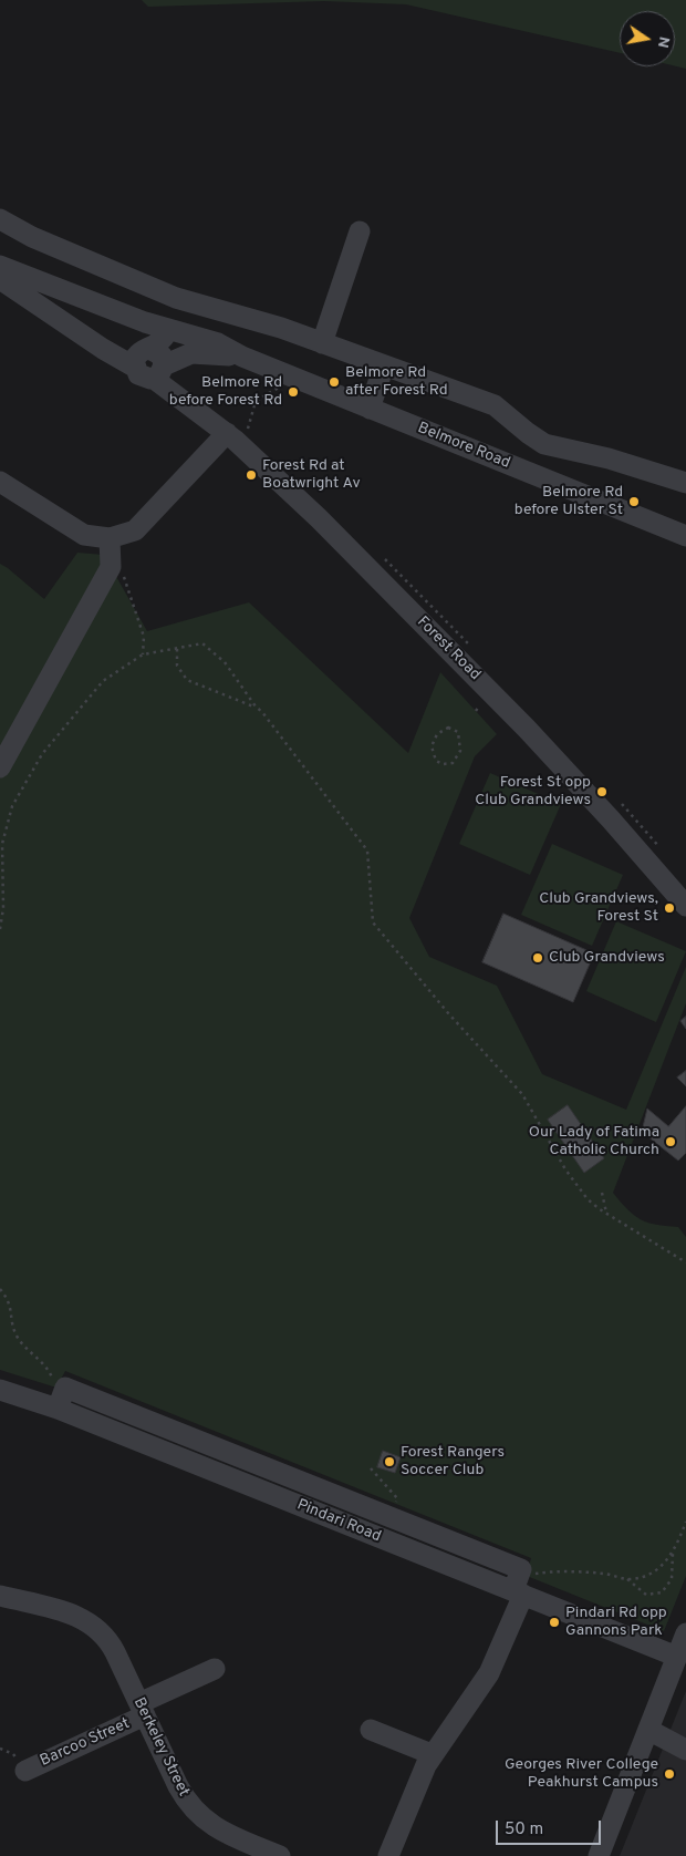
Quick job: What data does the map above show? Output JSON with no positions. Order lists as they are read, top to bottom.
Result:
{
  "streets": {
    "street": [
      "Belmore Road",
      "Forest Road",
      "Pindari Road",
      "Barcoo Street",
      "Berkeley Street"
    ]
  },
  "crossings": [
    ["Belmore Road", "Forest Road"],
    ["Barcoo Street", "Berkeley Street"]
  ],
  "places": [
    "Belmore Rd after Forest Rd",
    "Belmore Rd before Forest Rd",
    "Forest Rd at Boatwright Av",
    "Belmore Rd before Ulster St",
    "Forest St opp Club Grandviews",
    "Club Grandviews, Forest St",
    "Club Grandviews",
    "Our Lady of Fatima Catholic Church",
    "Forest Rangers Soccer Club",
    "Pindari Rd opp Gannons Park",
    "Georges River College Peakhurst Campus"
  ],
  "scale_bar": "50 m",
  "north": "right"
}
